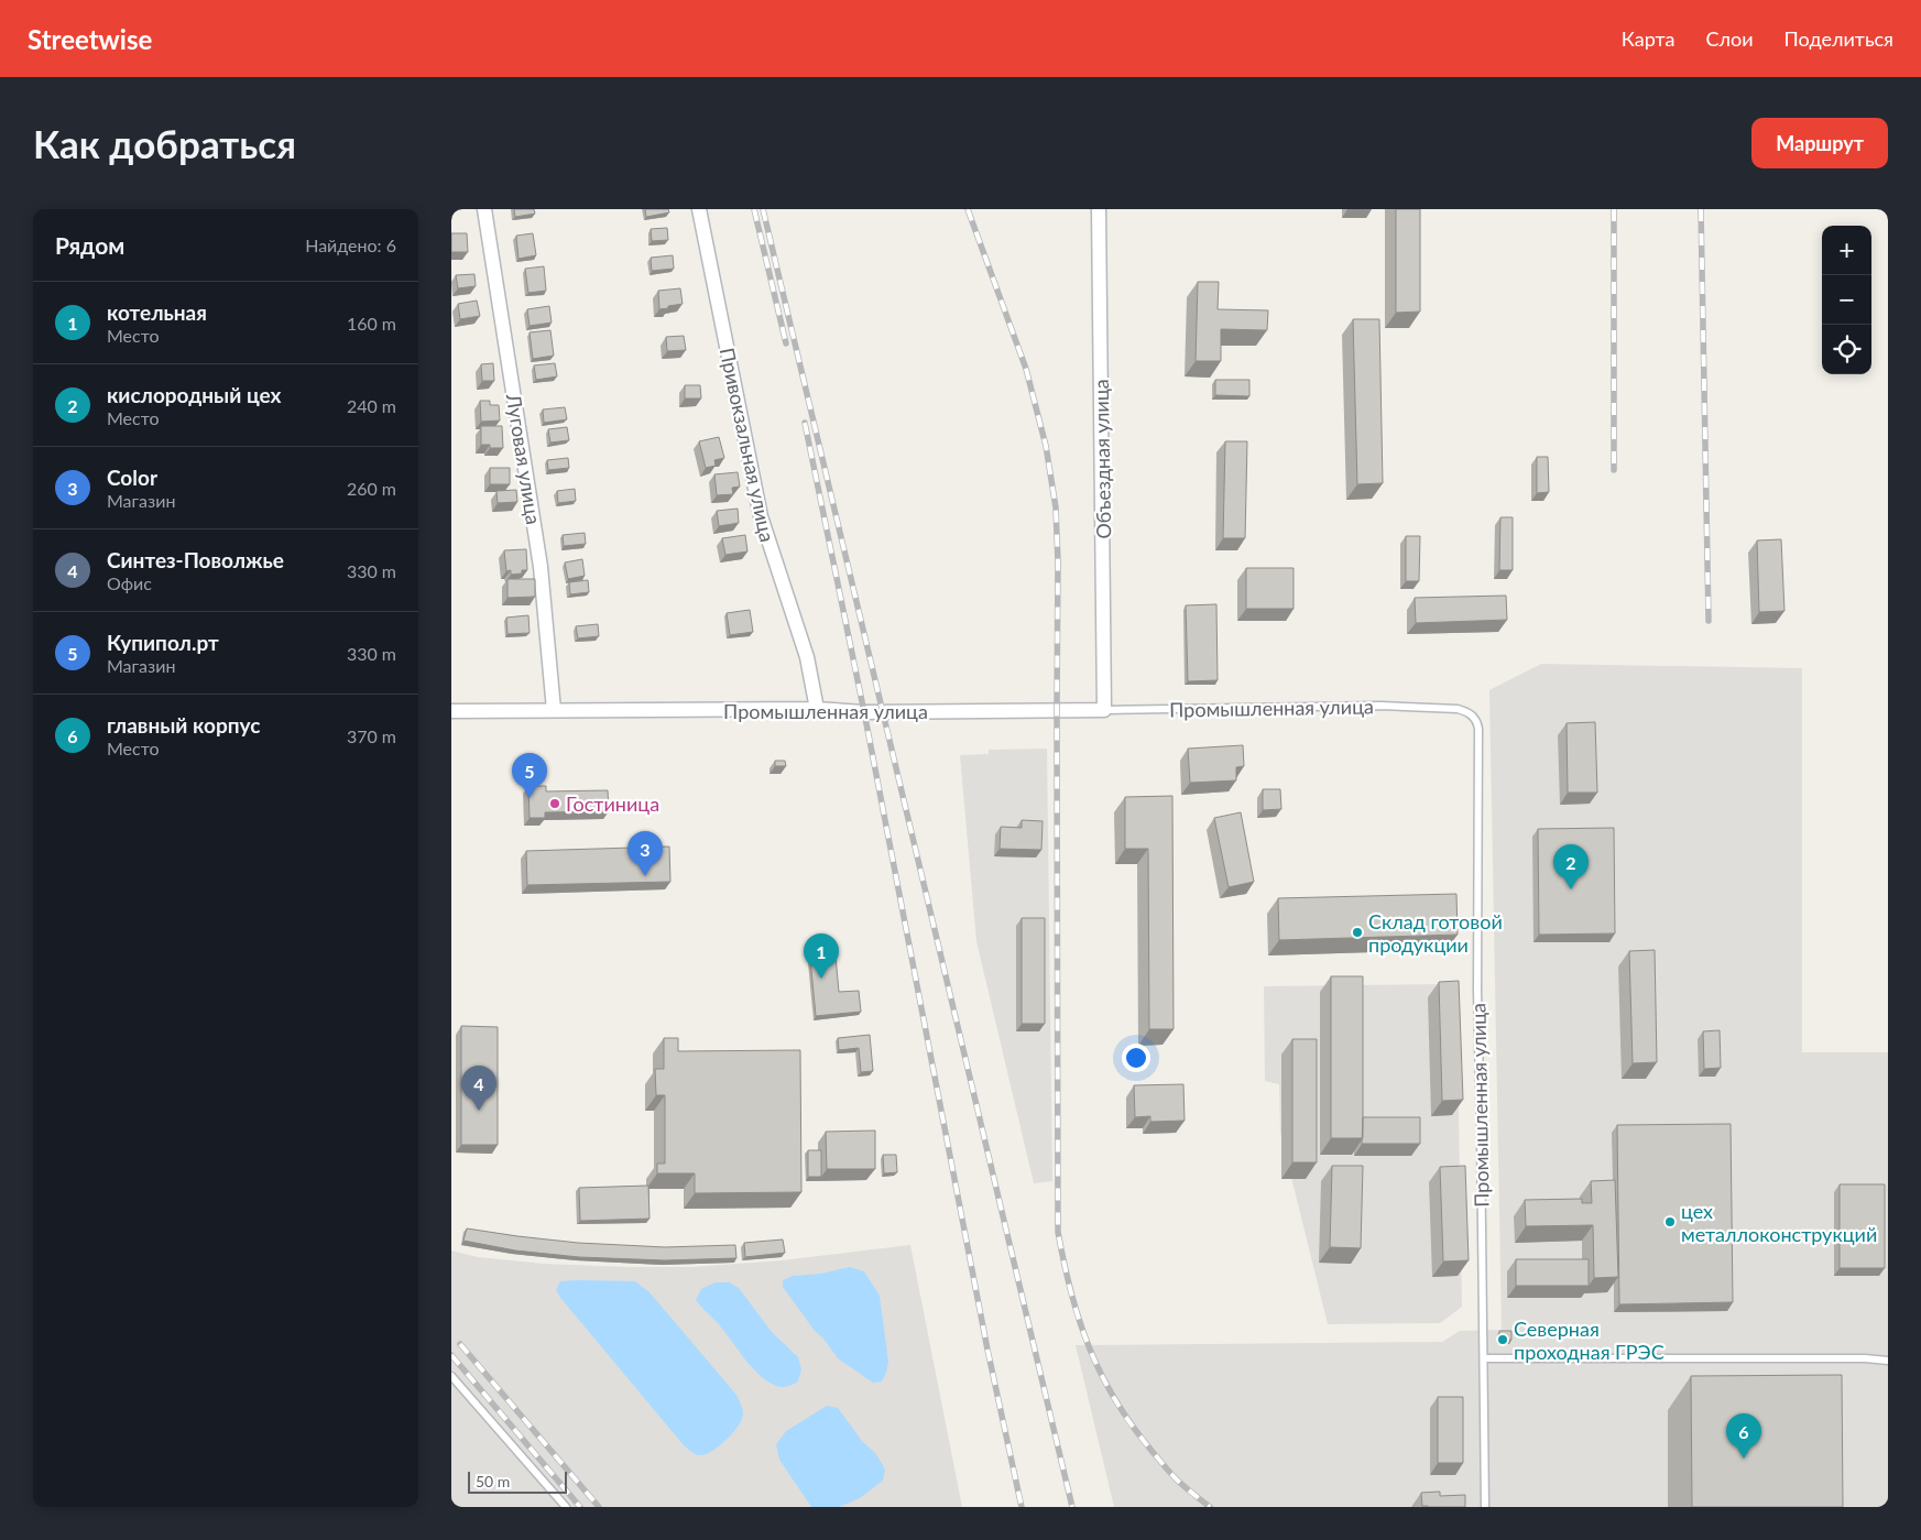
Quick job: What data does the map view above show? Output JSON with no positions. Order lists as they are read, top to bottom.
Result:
{
  "streets": {
    "street": [
      "Привокзальная улица",
      "Луговая улица",
      "Объездная улица",
      "Промышленная улица"
    ]
  },
  "crossings": [
    ["Привокзальная улица", "Промышленная улица"],
    ["Луговая улица", "Промышленная улица"],
    ["Объездная улица", "Промышленная улица"]
  ],
  "places": [
    "Гостиница",
    "Склад готовой продукции",
    "цех металлоконструкций",
    "Северная проходная ГРЭС"
  ],
  "scale_bar": "50 m",
  "page": {
    "header": "Streetwise",
    "nav": ["Карта", "Слои", "Поделиться"],
    "buttons": "Маршрут",
    "title": "Как добраться",
    "heading": ["Рядом", "Найдено: 6"],
    "map_buttons": ["+", "−"],
    "list": [
      {
        "mark": "1",
        "name": "котельная",
        "note": "Место",
        "value": "160 m"
      },
      {
        "mark": "2",
        "name": "кислородный цех",
        "note": "Место",
        "value": "240 m"
      },
      {
        "mark": "3",
        "name": "Color",
        "note": "Магазин",
        "value": "260 m"
      },
      {
        "mark": "4",
        "name": "Синтез-Поволжье",
        "note": "Офис",
        "value": "330 m"
      },
      {
        "mark": "5",
        "name": "Купипол.рт",
        "note": "Магазин",
        "value": "330 m"
      },
      {
        "mark": "6",
        "name": "главный корпус",
        "note": "Место",
        "value": "370 m"
      }
    ],
    "pins": [
      "5",
      "3",
      "2",
      "1",
      "4",
      "6"
    ],
    "scale": "50 m"
  }
}
